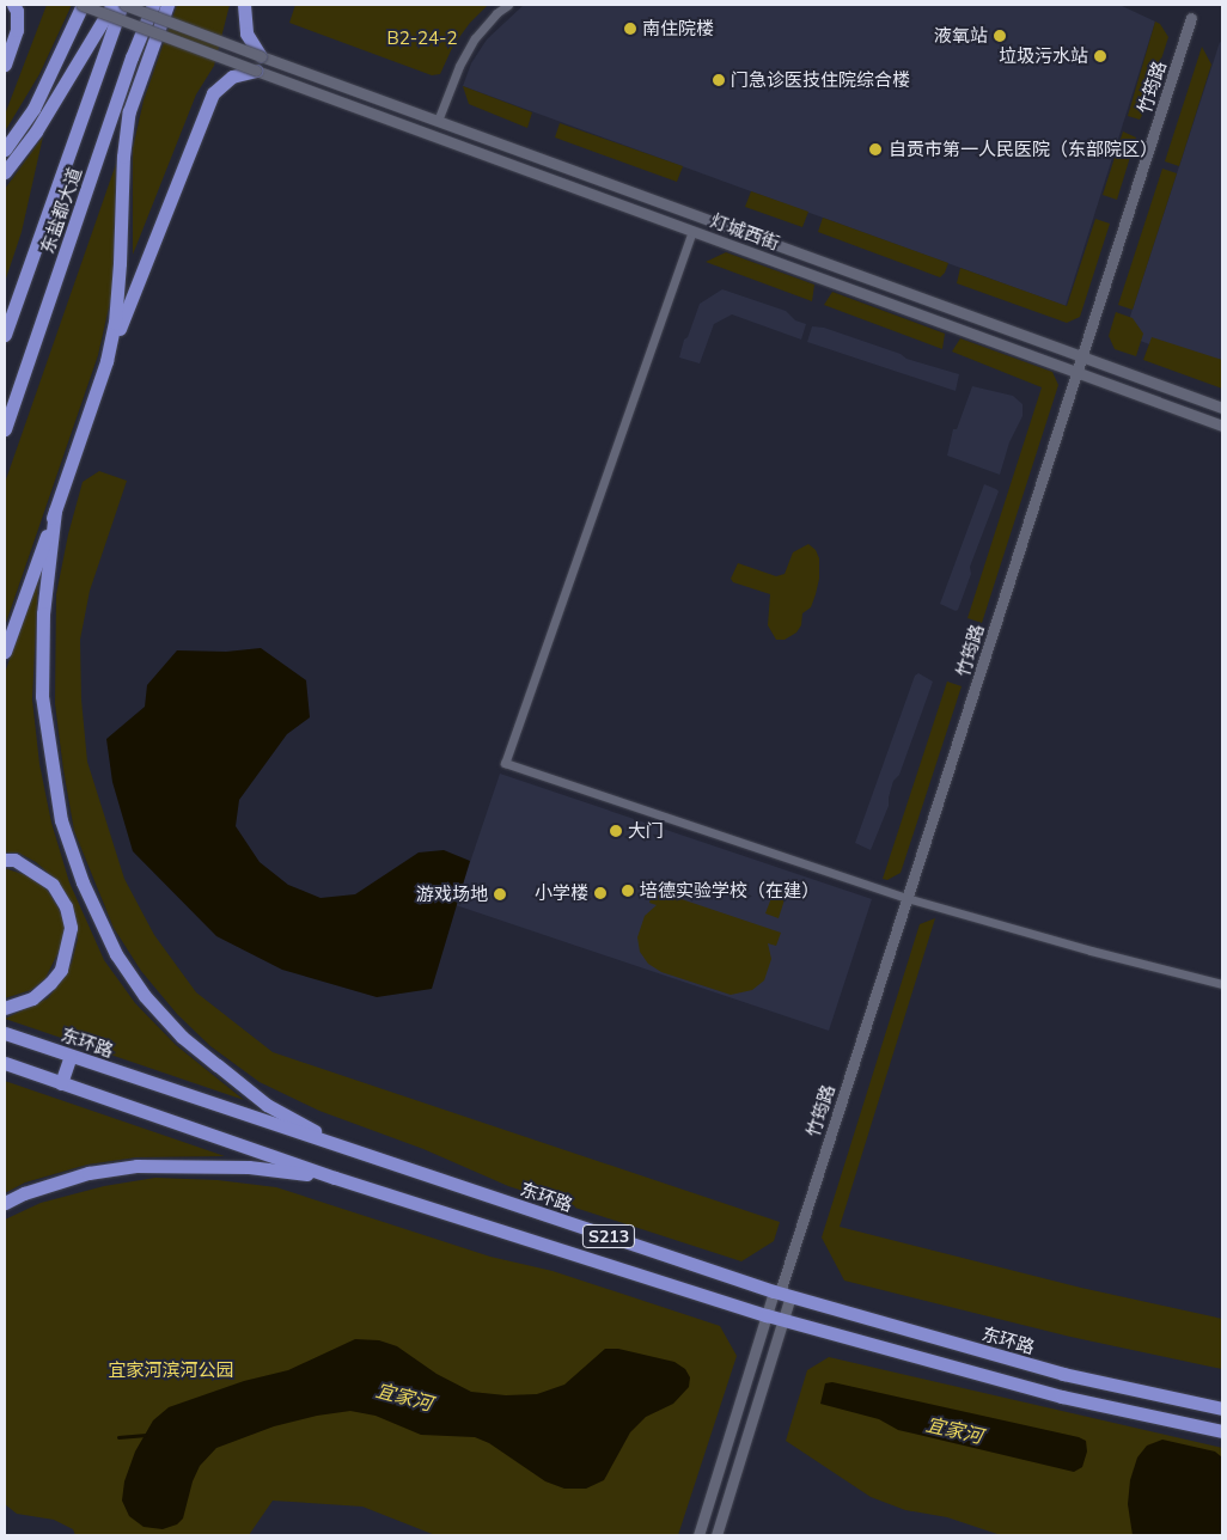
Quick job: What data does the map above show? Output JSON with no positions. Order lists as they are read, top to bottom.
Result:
{
  "streets": {
    "highway": ["东盐都大道", "东环路", "S213"],
    "street": ["竹筠路", "灯城西街"]
  },
  "crossings": [
    ["竹筠路", "灯城西街"],
    ["竹筠路", "东环路"],
    ["竹筠路", "S213"],
    ["东盐都大道", "灯城西街"]
  ],
  "water": ["宜家河"],
  "parks": ["B2-24-2", "宜家河滨河公园"],
  "places": [
    "南住院楼",
    "液氧站",
    "垃圾污水站",
    "门急诊医技住院综合楼",
    "自贡市第一人民医院（东部院区）",
    "大门",
    "培德实验学校（在建）",
    "小学楼",
    "游戏场地"
  ]
}
